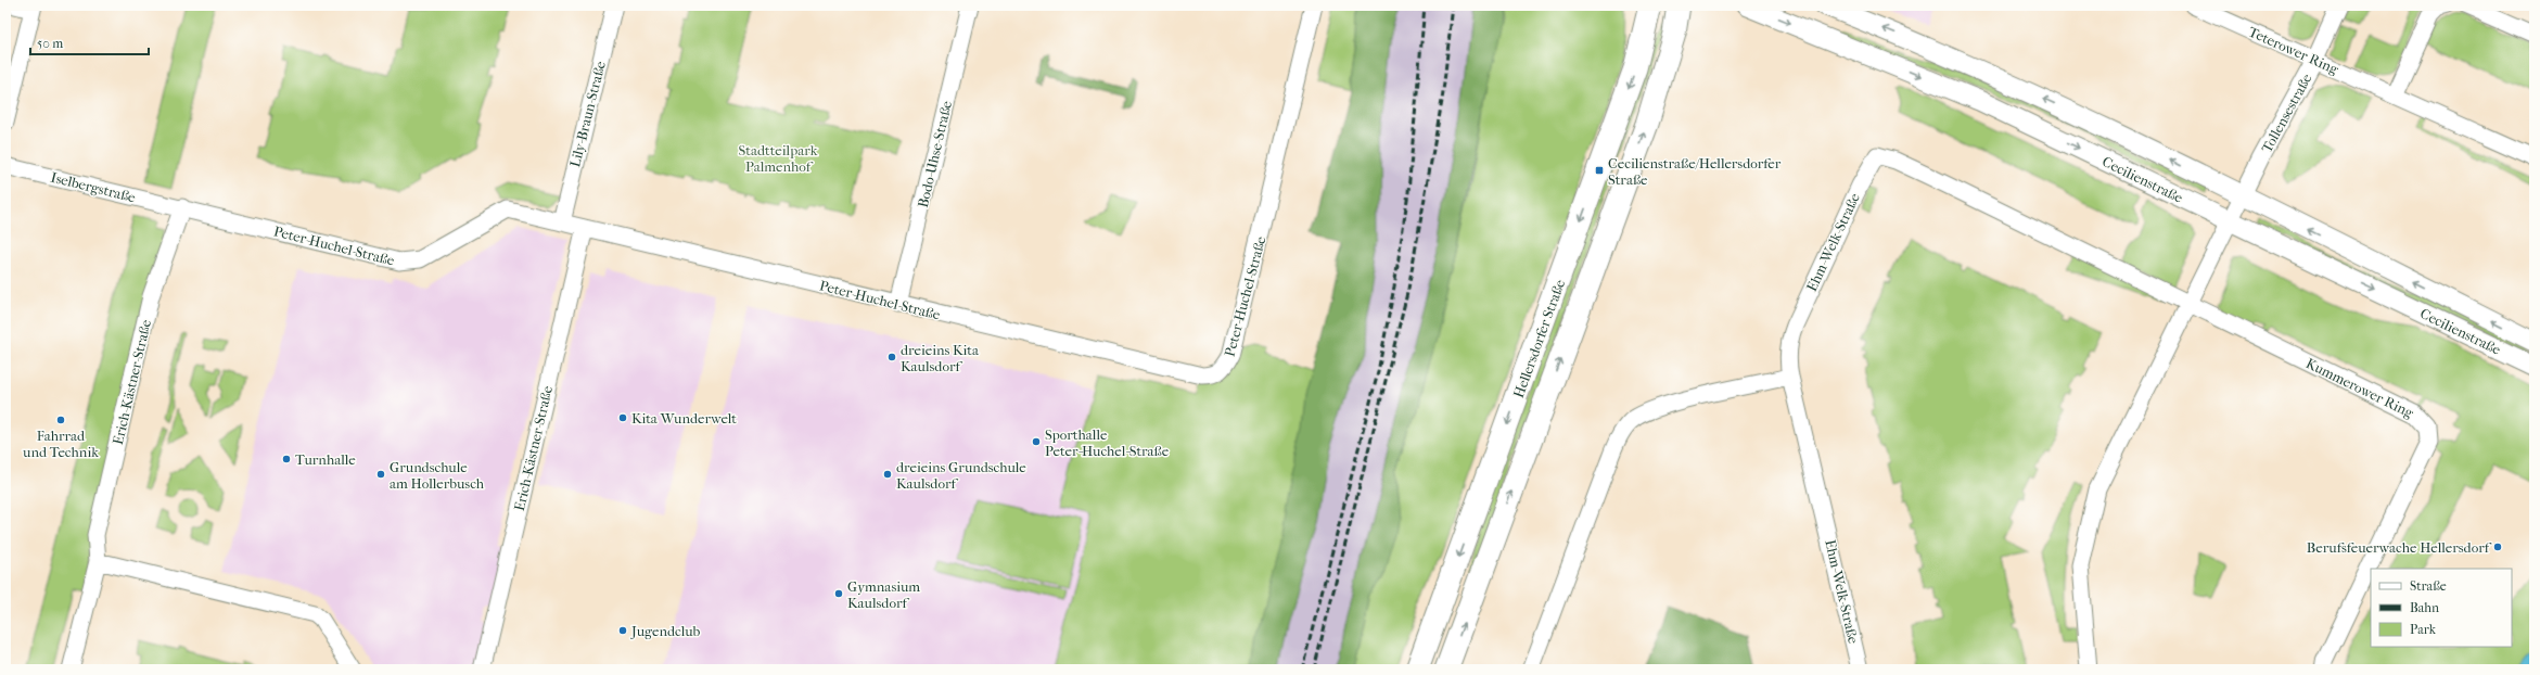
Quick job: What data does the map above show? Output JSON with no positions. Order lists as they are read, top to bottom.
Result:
{
  "streets": {
    "main road": ["Hellersdorfer Straße"],
    "street": [
      "Teterower Ring",
      "Tollensestraße",
      "Lily-Braun-Straße",
      "Bodo-Uhse-Straße",
      "Cecilienstraße",
      "Iselbergstraße",
      "Ehm-Welk-Straße",
      "Peter-Huchel-Straße",
      "Erich-Kästner-Straße",
      "Kummerower Ring"
    ]
  },
  "crossings": [
    ["Teterower Ring", "Tollensestraße"],
    ["Tollensestraße", "Cecilienstraße"],
    ["Lily-Braun-Straße", "Peter-Huchel-Straße"],
    ["Bodo-Uhse-Straße", "Peter-Huchel-Straße"],
    ["Iselbergstraße", "Peter-Huchel-Straße"],
    ["Iselbergstraße", "Erich-Kästner-Straße"],
    ["Ehm-Welk-Straße", "Kummerower Ring"],
    ["Peter-Huchel-Straße", "Erich-Kästner-Straße"]
  ],
  "parks": ["Stadtteilpark Palmenhof"],
  "places": {
    "transit": ["Cecilienstraße/Hellersdorfer Straße"],
    "other": [
      "dreieins Kita Kaulsdorf",
      "Kita Wunderwelt",
      "Fahrrad und Technik",
      "Sporthalle Peter-Huchel-Straße",
      "Turnhalle",
      "Grundschule am Hollerbusch",
      "dreieins Grundschule Kaulsdorf",
      "Berufsfeuerwache Hellersdorf",
      "Gymnasium Kaulsdorf",
      "Jugendclub"
    ]
  },
  "legend": ["Straße", "Bahn", "Park"],
  "scale_bar": "50 m"
}
